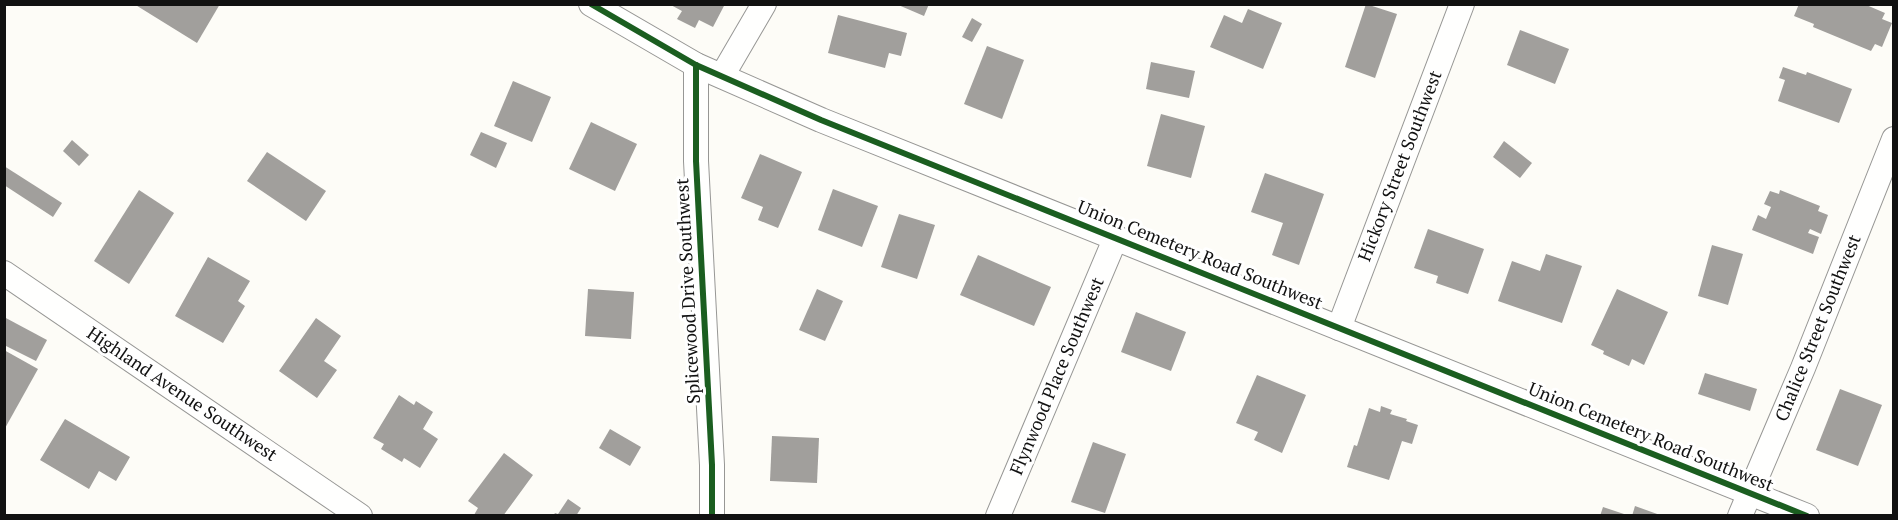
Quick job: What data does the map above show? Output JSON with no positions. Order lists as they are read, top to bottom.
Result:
{
  "streets": {
    "street": [
      "Hickory Street Southwest",
      "Union Cemetery Road Southwest",
      "Splicewood Drive Southwest",
      "Chalice Street Southwest",
      "Flynwood Place Southwest",
      "Highland Avenue Southwest"
    ]
  },
  "crossings": [
    ["Hickory Street Southwest", "Union Cemetery Road Southwest"],
    ["Union Cemetery Road Southwest", "Splicewood Drive Southwest"],
    ["Union Cemetery Road Southwest", "Chalice Street Southwest"],
    ["Union Cemetery Road Southwest", "Flynwood Place Southwest"]
  ]
}
